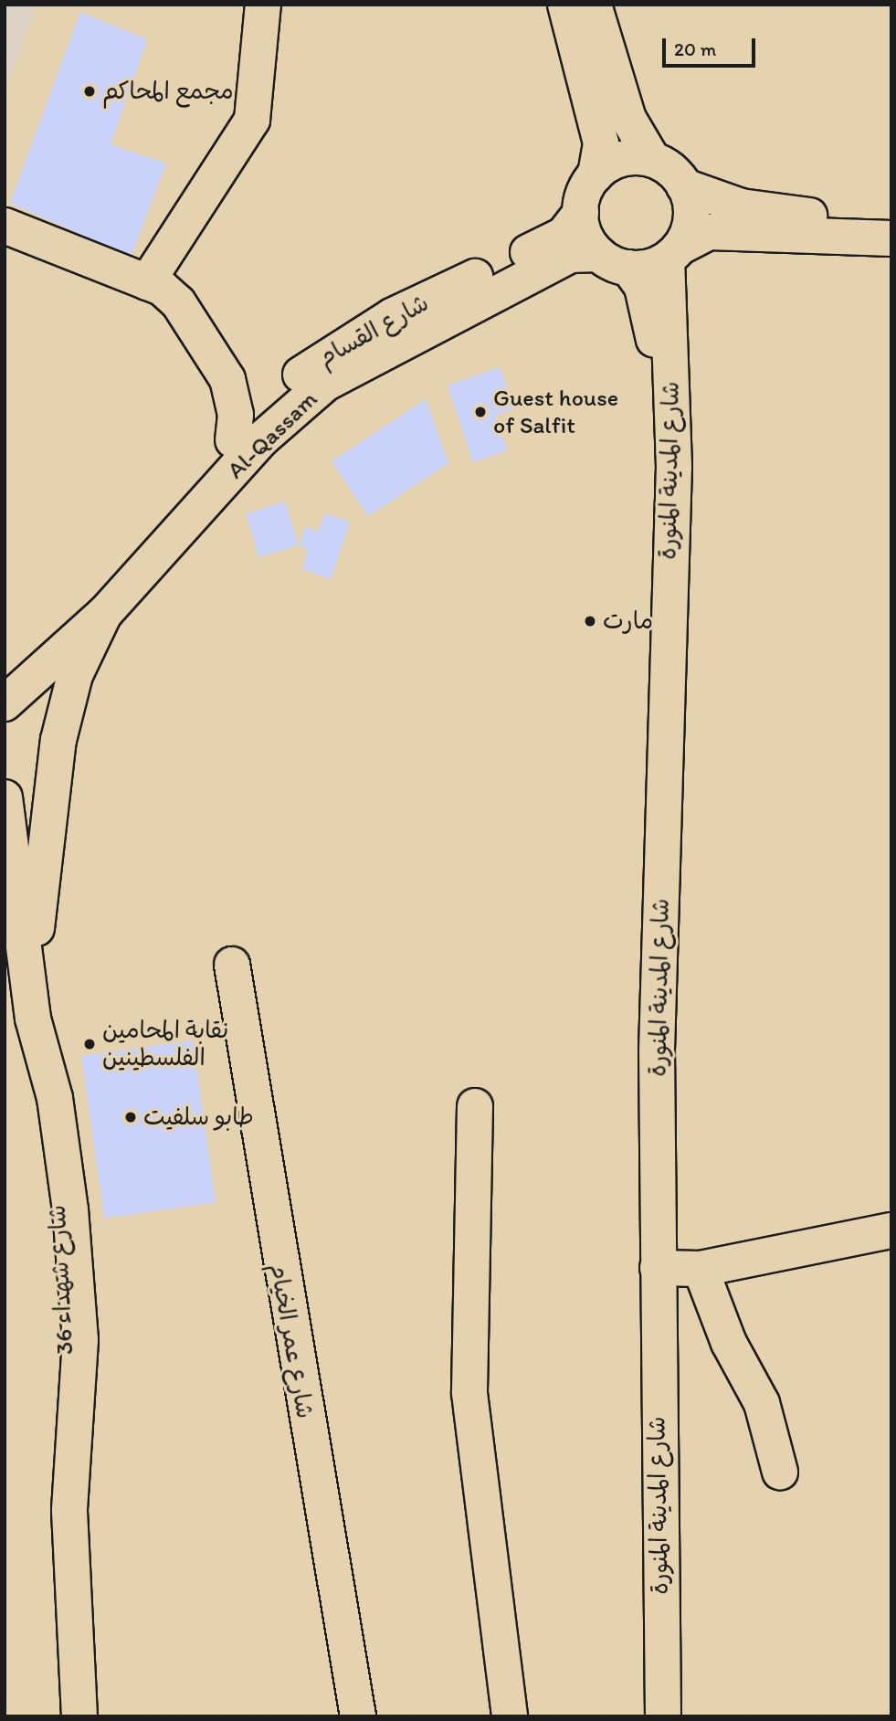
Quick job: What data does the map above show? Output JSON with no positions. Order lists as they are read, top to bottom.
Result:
{
  "streets": {
    "main road": [
      "شارع القسام",
      "Al-Qassam",
      "شارع المدينة المنورة",
      "شارع شهداء 36",
      "شارع عمر الخيام"
    ]
  },
  "crossings": [
    ["شارع القسام", "Al-Qassam"],
    ["شارع القسام", "شارع المدينة المنورة"],
    ["Al-Qassam", "شارع المدينة المنورة"]
  ],
  "places": [
    "مجمع المحاكم",
    "Guest house of Salfit",
    "مارت",
    "نقابة المحامين الفلسطينين",
    "طابو سلفيت"
  ],
  "scale_bar": "20 m"
}
